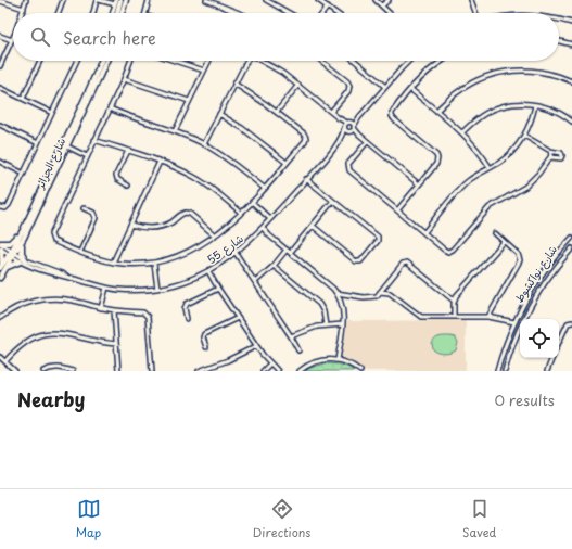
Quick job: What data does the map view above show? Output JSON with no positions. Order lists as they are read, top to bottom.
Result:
{
  "streets": {
    "main road": ["شارع الجزائر"],
    "street": ["شارع 55", "شارع نواكشوط"]
  },
  "crossings": [
    ["شارع الجزائر", "شارع 55"]
  ],
  "page": {
    "search": "Search here",
    "heading": ["Nearby", "0 results"],
    "nav": ["Map", "Directions", "Saved"]
  }
}
